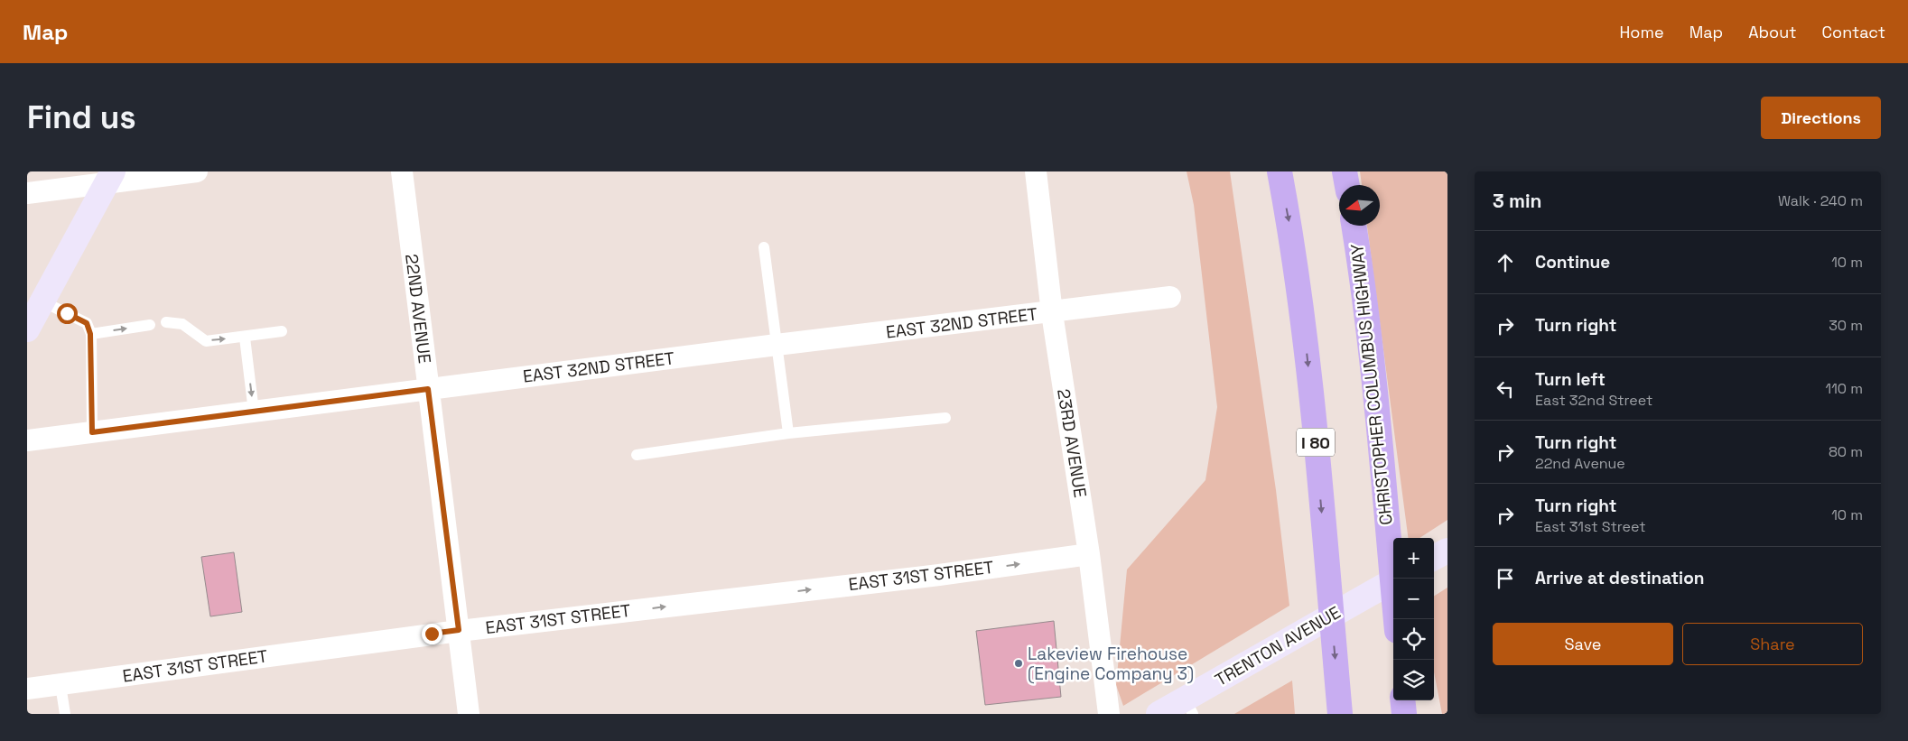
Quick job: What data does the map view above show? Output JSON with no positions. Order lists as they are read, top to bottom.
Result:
{
  "streets": {
    "highway": ["CHRISTOPHER COLUMBUS HIGHWAY", "I 80"],
    "street": [
      "22ND AVENUE",
      "EAST 32ND STREET",
      "23RD AVENUE",
      "EAST 31ST STREET",
      "TRENTON AVENUE"
    ]
  },
  "crossings": [
    ["22ND AVENUE", "EAST 32ND STREET"],
    ["22ND AVENUE", "EAST 31ST STREET"],
    ["EAST 32ND STREET", "23RD AVENUE"],
    ["23RD AVENUE", "EAST 31ST STREET"]
  ],
  "one_way": ["EAST 31ST STREET"],
  "places": ["Lakeview Firehouse (Engine Company 3)"],
  "north": "left",
  "page": {
    "header": "Map",
    "nav": [
      "Home",
      "Map",
      "About",
      "Contact"
    ],
    "buttons": [
      "Directions",
      ["Save", "Share"]
    ],
    "title": "Find us",
    "heading": ["3 min", "Walk · 240 m"],
    "list": [
      ["Continue", "10 m"],
      ["Turn right", "30 m"],
      ["Turn left", "East 32nd Street", "110 m"],
      ["Turn right", "22nd Avenue", "80 m"],
      ["Turn right", "East 31st Street", "10 m"],
      "Arrive at destination"
    ],
    "map_buttons": ["+", "−"]
  }
}
